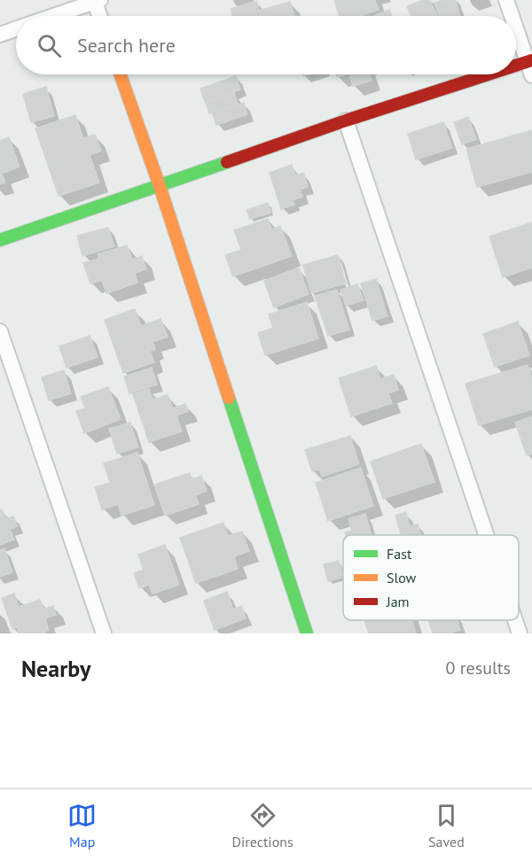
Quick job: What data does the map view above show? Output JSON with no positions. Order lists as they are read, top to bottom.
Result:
{
  "legend": ["Fast", "Slow", "Jam"],
  "page": {
    "search": "Search here",
    "heading": ["Nearby", "0 results"],
    "nav": ["Map", "Directions", "Saved"]
  }
}
